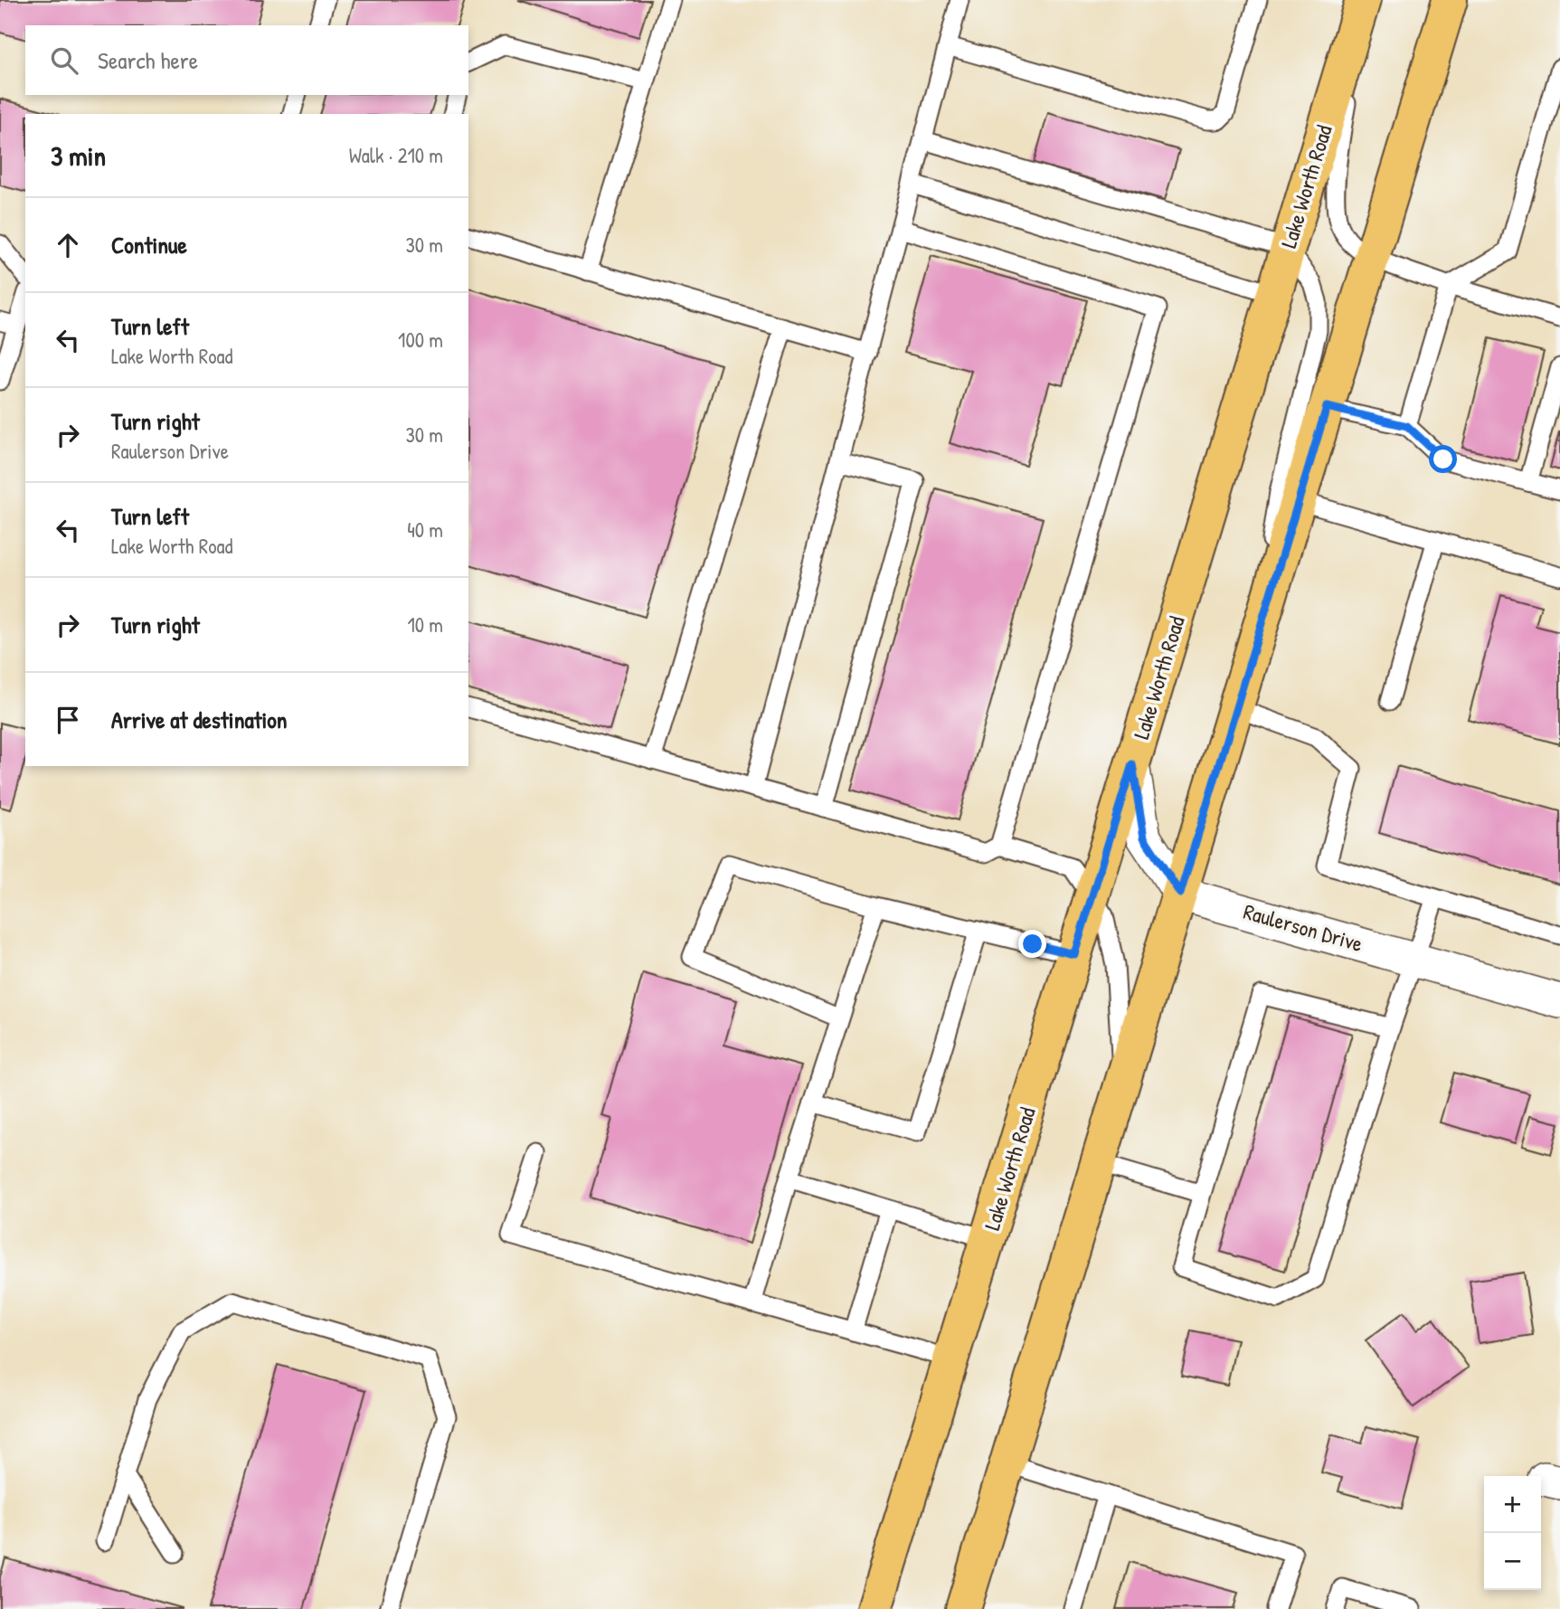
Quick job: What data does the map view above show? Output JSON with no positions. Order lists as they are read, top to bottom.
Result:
{
  "streets": {
    "main road": ["Lake Worth Road"],
    "street": ["Raulerson Drive"]
  },
  "page": {
    "search": "Search here",
    "heading": ["3 min", "Walk · 210 m"],
    "list": [
      ["Continue", "30 m"],
      ["Turn left", "Lake Worth Road", "100 m"],
      ["Turn right", "Raulerson Drive", "30 m"],
      ["Turn left", "Lake Worth Road", "40 m"],
      ["Turn right", "10 m"],
      "Arrive at destination"
    ],
    "map_buttons": ["+", "−"]
  }
}
